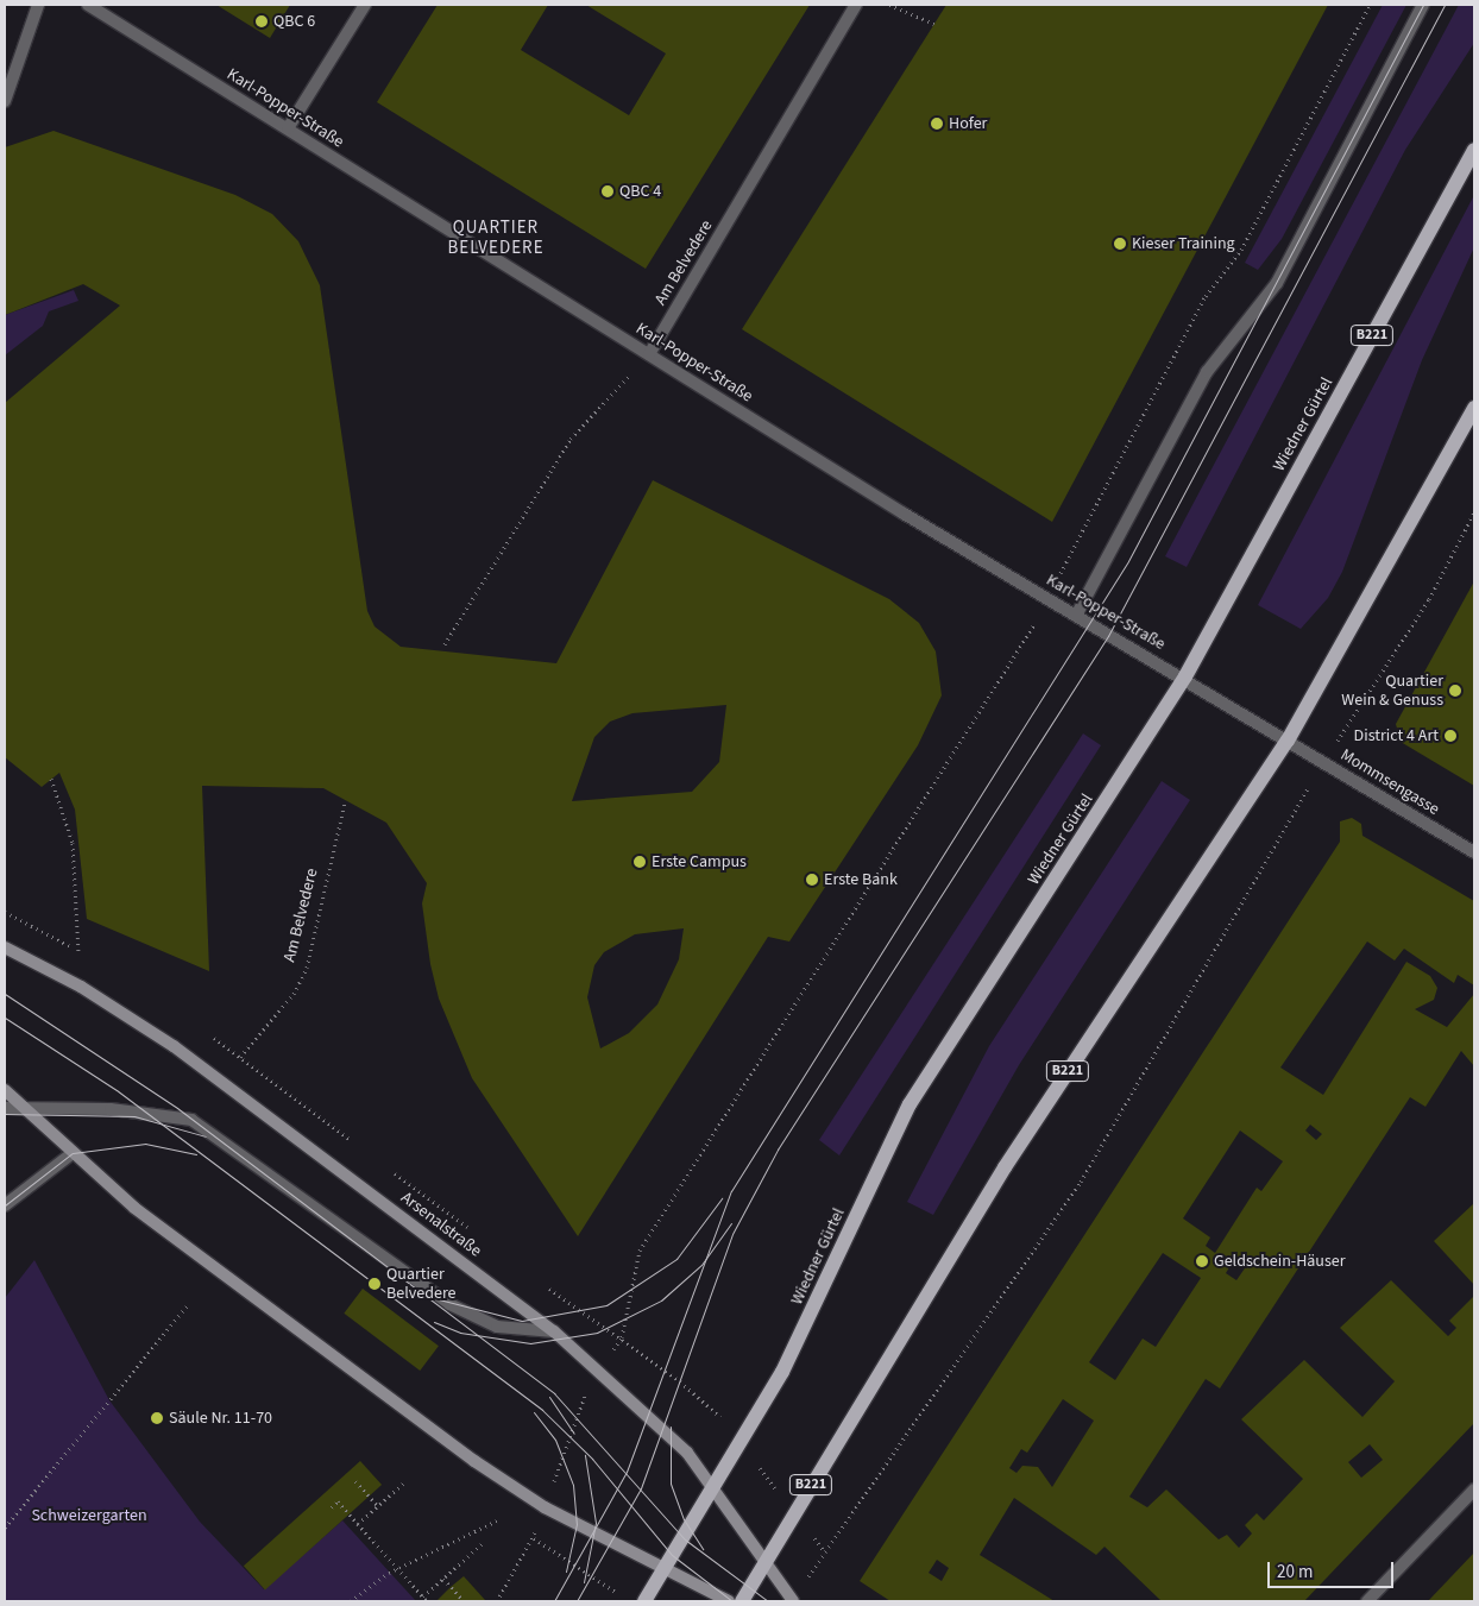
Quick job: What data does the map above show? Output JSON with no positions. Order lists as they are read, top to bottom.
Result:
{
  "streets": {
    "main road": ["B221", "Wiedner Gürtel", "Arsenalstraße"],
    "street": ["Karl-Popper-Straße", "Am Belvedere", "Mommsengasse"]
  },
  "crossings": [
    ["Karl-Popper-Straße", "Am Belvedere"],
    ["Karl-Popper-Straße", "B221"],
    ["Karl-Popper-Straße", "Wiedner Gürtel"],
    ["Karl-Popper-Straße", "Mommsengasse"],
    ["Am Belvedere", "Arsenalstraße"],
    ["B221", "Wiedner Gürtel"],
    ["B221", "Mommsengasse"],
    ["B221", "Arsenalstraße"],
    ["Wiedner Gürtel", "Arsenalstraße"]
  ],
  "districts": ["QUARTIER BELVEDERE"],
  "parks": ["Schweizergarten"],
  "places": [
    "QBC 6",
    "Hofer",
    "QBC 4",
    "Kieser Training",
    "Quartier Wein & Genuss",
    "District 4 Art",
    "Erste Campus",
    "Erste Bank",
    "Geldschein-Häuser",
    "Quartier Belvedere",
    "Säule Nr. 11-70"
  ],
  "scale_bar": "20 m"
}
